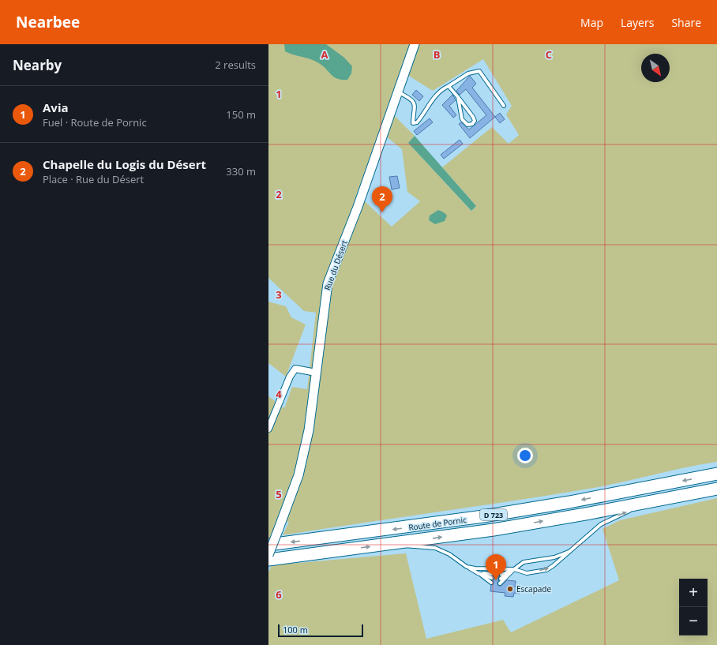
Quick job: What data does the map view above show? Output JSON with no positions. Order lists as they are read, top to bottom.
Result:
{
  "streets": {
    "highway": ["D 723", "Route de Pornic"],
    "street": ["Rue du Désert"]
  },
  "places": ["Escapade"],
  "scale_bar": "100 m",
  "north": "bottom right",
  "page": {
    "header": "Nearbee",
    "nav": ["Map", "Layers", "Share"],
    "heading": ["Nearby", "2 results"],
    "list": [
      {
        "mark": "1",
        "name": "Avia",
        "note": "Fuel · Route de Pornic",
        "value": "150 m"
      },
      {
        "mark": "2",
        "name": "Chapelle du Logis du Désert",
        "note": "Place · Rue du Désert",
        "value": "330 m"
      }
    ],
    "pins": ["2", "1"],
    "map_buttons": ["+", "−"],
    "scale": "100 m"
  },
  "grid": {
    "columns": ["A", "B", "C"],
    "rows": [
      "1",
      "2",
      "3",
      "4",
      "5",
      "6"
    ]
  }
}
